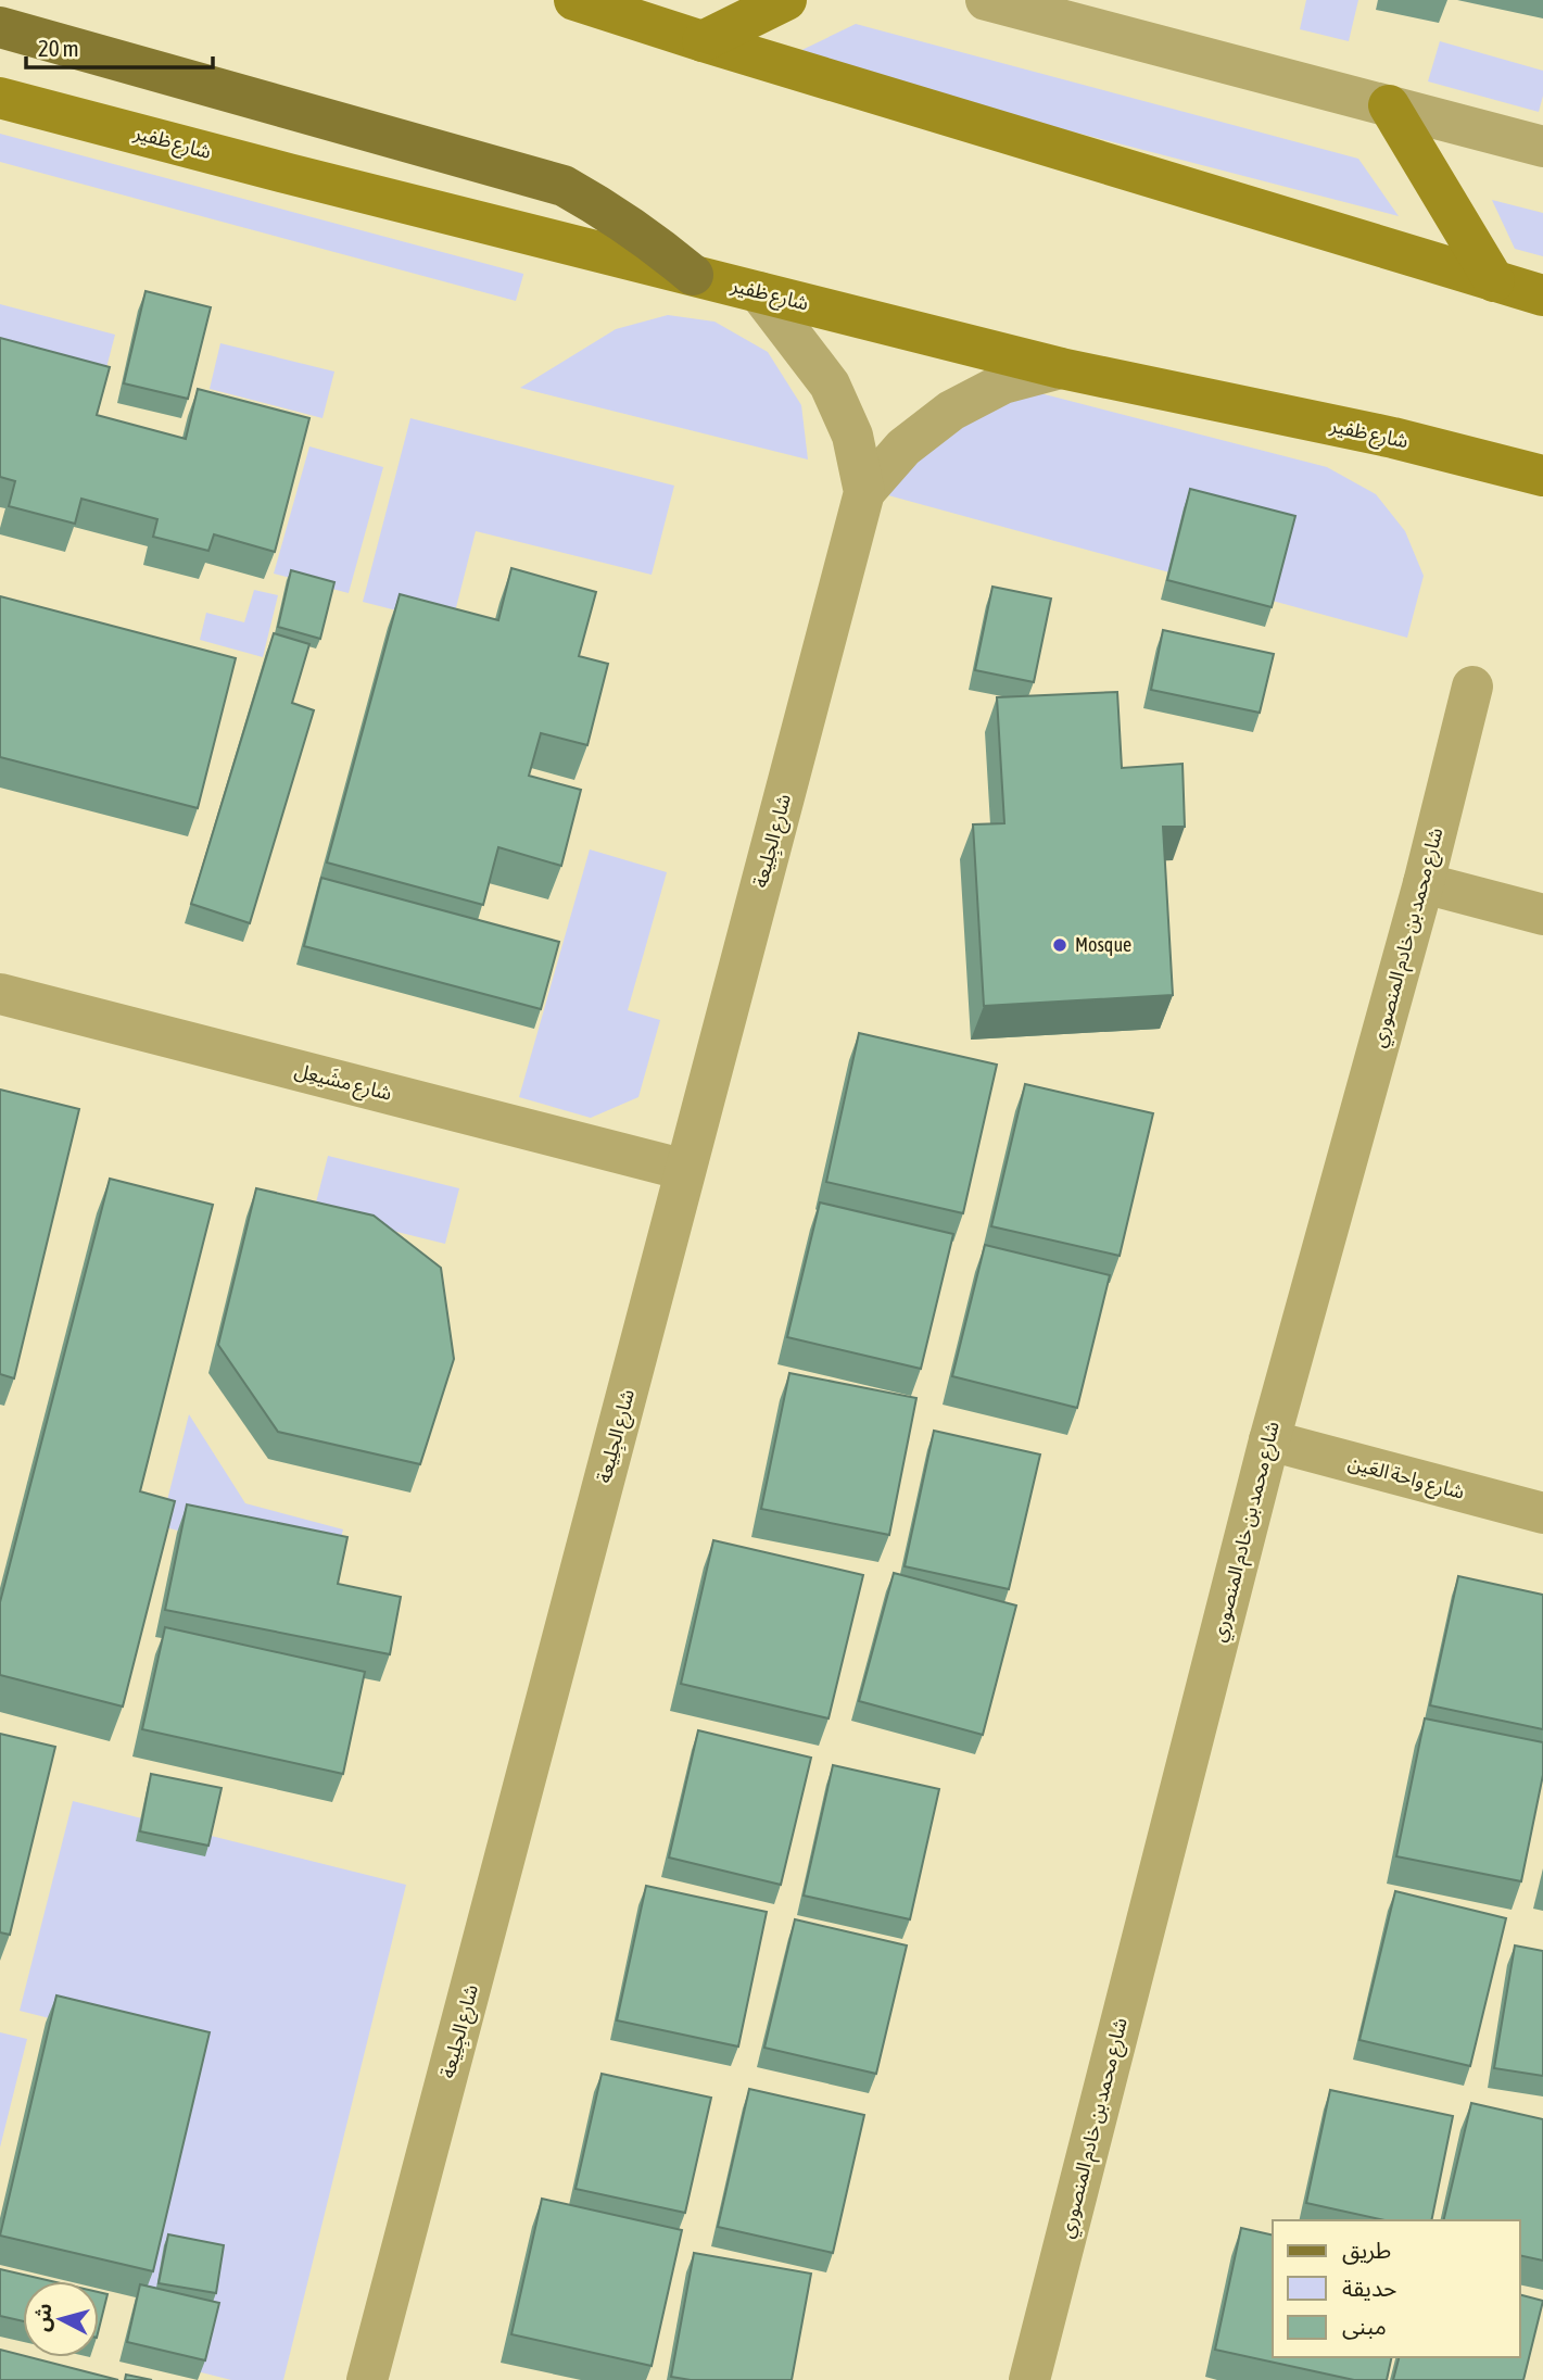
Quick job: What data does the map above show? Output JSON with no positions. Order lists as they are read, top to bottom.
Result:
{
  "streets": {
    "main road": ["شارع ظفير"],
    "street": [
      "شارع الجِلِيعة",
      "شارع محمد بن خادم المنصوري",
      "شارع مشَيعِل",
      "شارع واحة العَين"
    ]
  },
  "crossings": [
    ["شارع ظفير", "شارع الجِلِيعة"],
    ["شارع الجِلِيعة", "شارع مشَيعِل"],
    ["شارع محمد بن خادم المنصوري", "شارع واحة العَين"]
  ],
  "places": ["Mosque"],
  "legend": ["طريق", "حديقة", "مبنى"],
  "scale_bar": "20 m",
  "north": "left"
}
